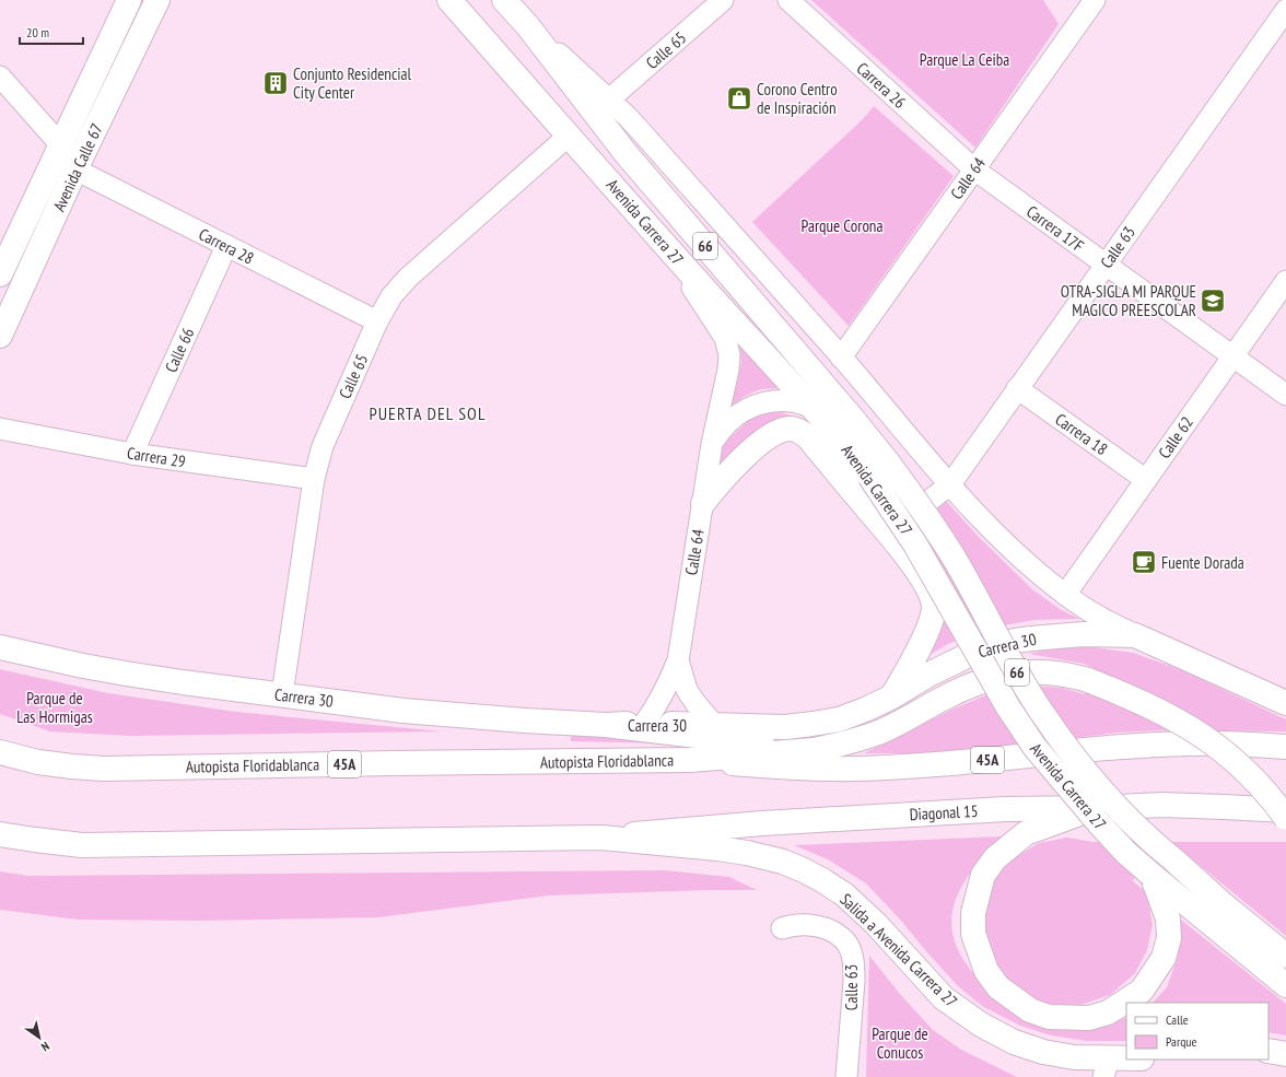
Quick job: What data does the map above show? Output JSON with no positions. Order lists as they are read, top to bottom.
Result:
{
  "streets": {
    "main road": [
      "Avenida Calle 67",
      "Avenida Carrera 27",
      "66",
      "Carrera 30",
      "45A",
      "Autopista Floridablanca",
      "Diagonal 15",
      "Salida a Avenida Carrera 27"
    ],
    "street": [
      "Calle 65",
      "Carrera 26",
      "Calle 64",
      "Carrera 17F",
      "Carrera 28",
      "Calle 63",
      "Calle 66",
      "Carrera 18",
      "Calle 62",
      "Carrera 29"
    ]
  },
  "crossings": [
    ["Calle 65", "Avenida Carrera 27"],
    ["Calle 65", "Carrera 28"],
    ["Calle 65", "Carrera 29"],
    ["Calle 65", "Carrera 30"],
    ["Carrera 26", "Calle 64"],
    ["Carrera 26", "Carrera 17F"],
    ["Avenida Calle 67", "Carrera 28"],
    ["Calle 64", "Avenida Carrera 27"],
    ["Calle 64", "Carrera 17F"],
    ["Calle 64", "Carrera 30"],
    ["Avenida Carrera 27", "Calle 63"],
    ["Avenida Carrera 27", "Calle 62"],
    ["Avenida Carrera 27", "Carrera 30"],
    ["Carrera 17F", "Calle 63"],
    ["Carrera 17F", "Calle 62"],
    ["Carrera 28", "Calle 66"],
    ["Calle 63", "Carrera 18"],
    ["Calle 66", "Carrera 29"],
    ["Carrera 18", "Calle 62"],
    ["45A", "Autopista Floridablanca"],
    ["Diagonal 15", "Salida a Avenida Carrera 27"]
  ],
  "districts": ["PUERTA DEL SOL"],
  "parks": [
    "Parque La Ceiba",
    "Parque Corona",
    "Parque de Las Hormigas",
    "Parque de Conucos"
  ],
  "places": {
    "building": ["Conjunto Residencial City Center"],
    "shop": ["Corono Centro de Inspiración"],
    "school or university": ["OTRA-SIGLA MI PARQUE MAGICO PREESCOLAR"],
    "cafe": ["Fuente Dorada"]
  },
  "legend": ["Calle", "Parque"],
  "scale_bar": "20 m",
  "north": "bottom right"
}
